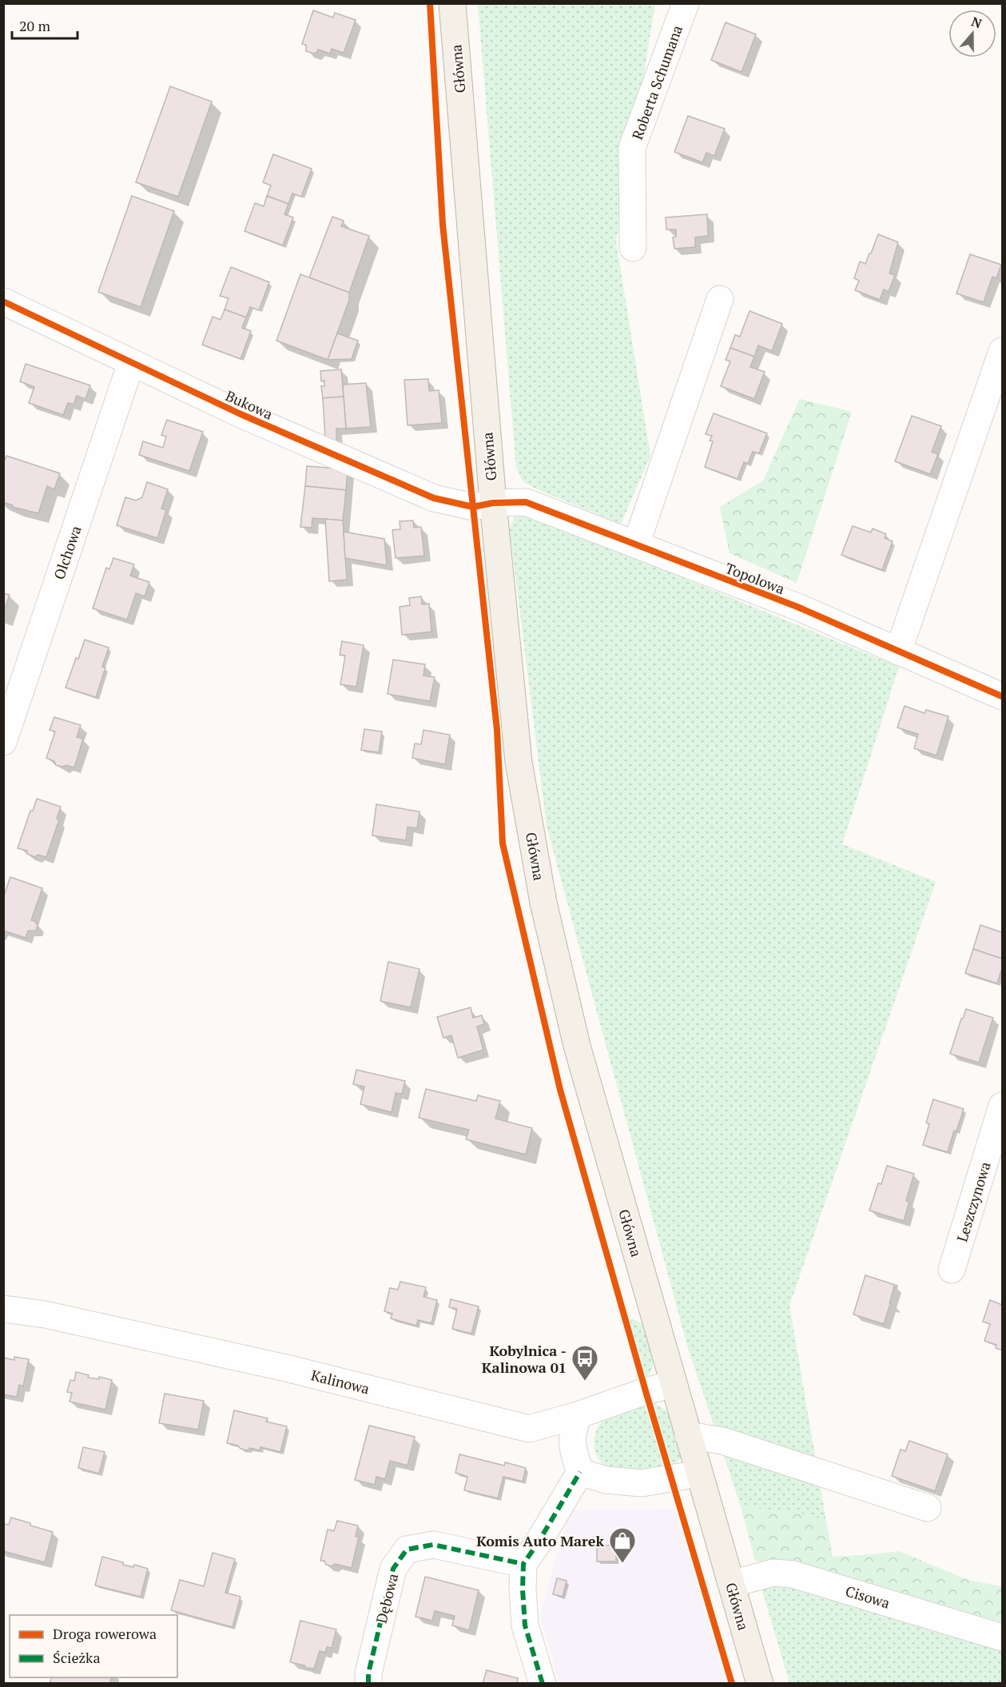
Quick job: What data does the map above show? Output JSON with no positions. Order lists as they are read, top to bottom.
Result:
{
  "streets": {
    "main road": ["Główna"],
    "street": [
      "Roberta Schumana",
      "Bukowa",
      "Olchowa",
      "Topolowa",
      "Leszczynowa",
      "Kalinowa",
      "Cisowa",
      "Dębowa"
    ]
  },
  "crossings": [
    ["Główna", "Bukowa"],
    ["Główna", "Topolowa"],
    ["Główna", "Kalinowa"],
    ["Główna", "Cisowa"],
    ["Bukowa", "Olchowa"],
    ["Bukowa", "Topolowa"]
  ],
  "places": {
    "bus stop": ["Kobylnica - Kalinowa 01"],
    "shop": ["Komis Auto Marek"]
  },
  "legend": ["Droga rowerowa", "Ścieżka"],
  "scale_bar": "20 m",
  "north": "top"
}
